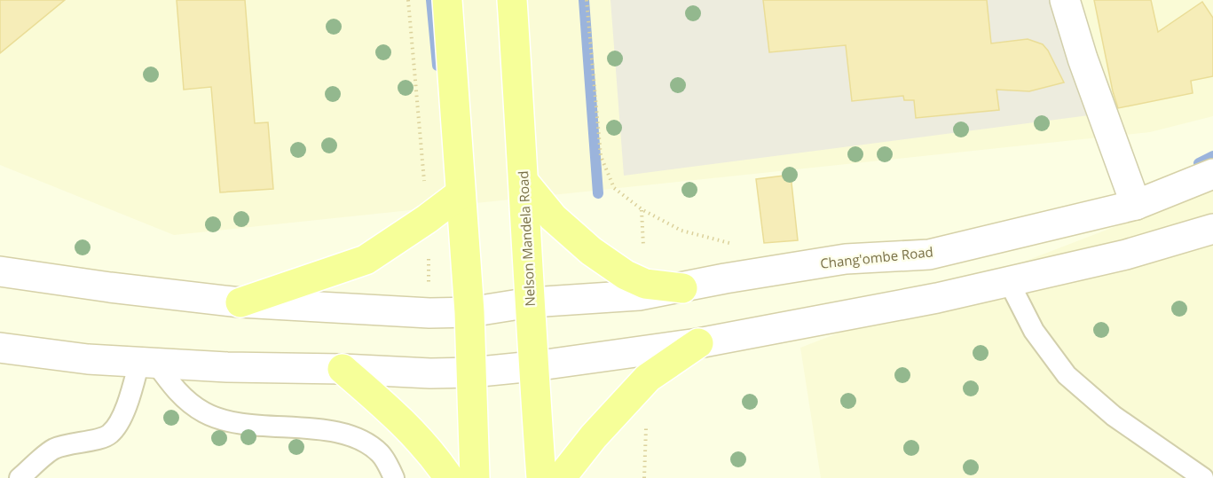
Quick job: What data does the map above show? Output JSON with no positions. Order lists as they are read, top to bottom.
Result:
{
  "streets": {
    "main road": ["Nelson Mandela Road"],
    "street": ["Chang'ombe Road"]
  },
  "crossings": [
    ["Nelson Mandela Road", "Chang'ombe Road"]
  ]
}
